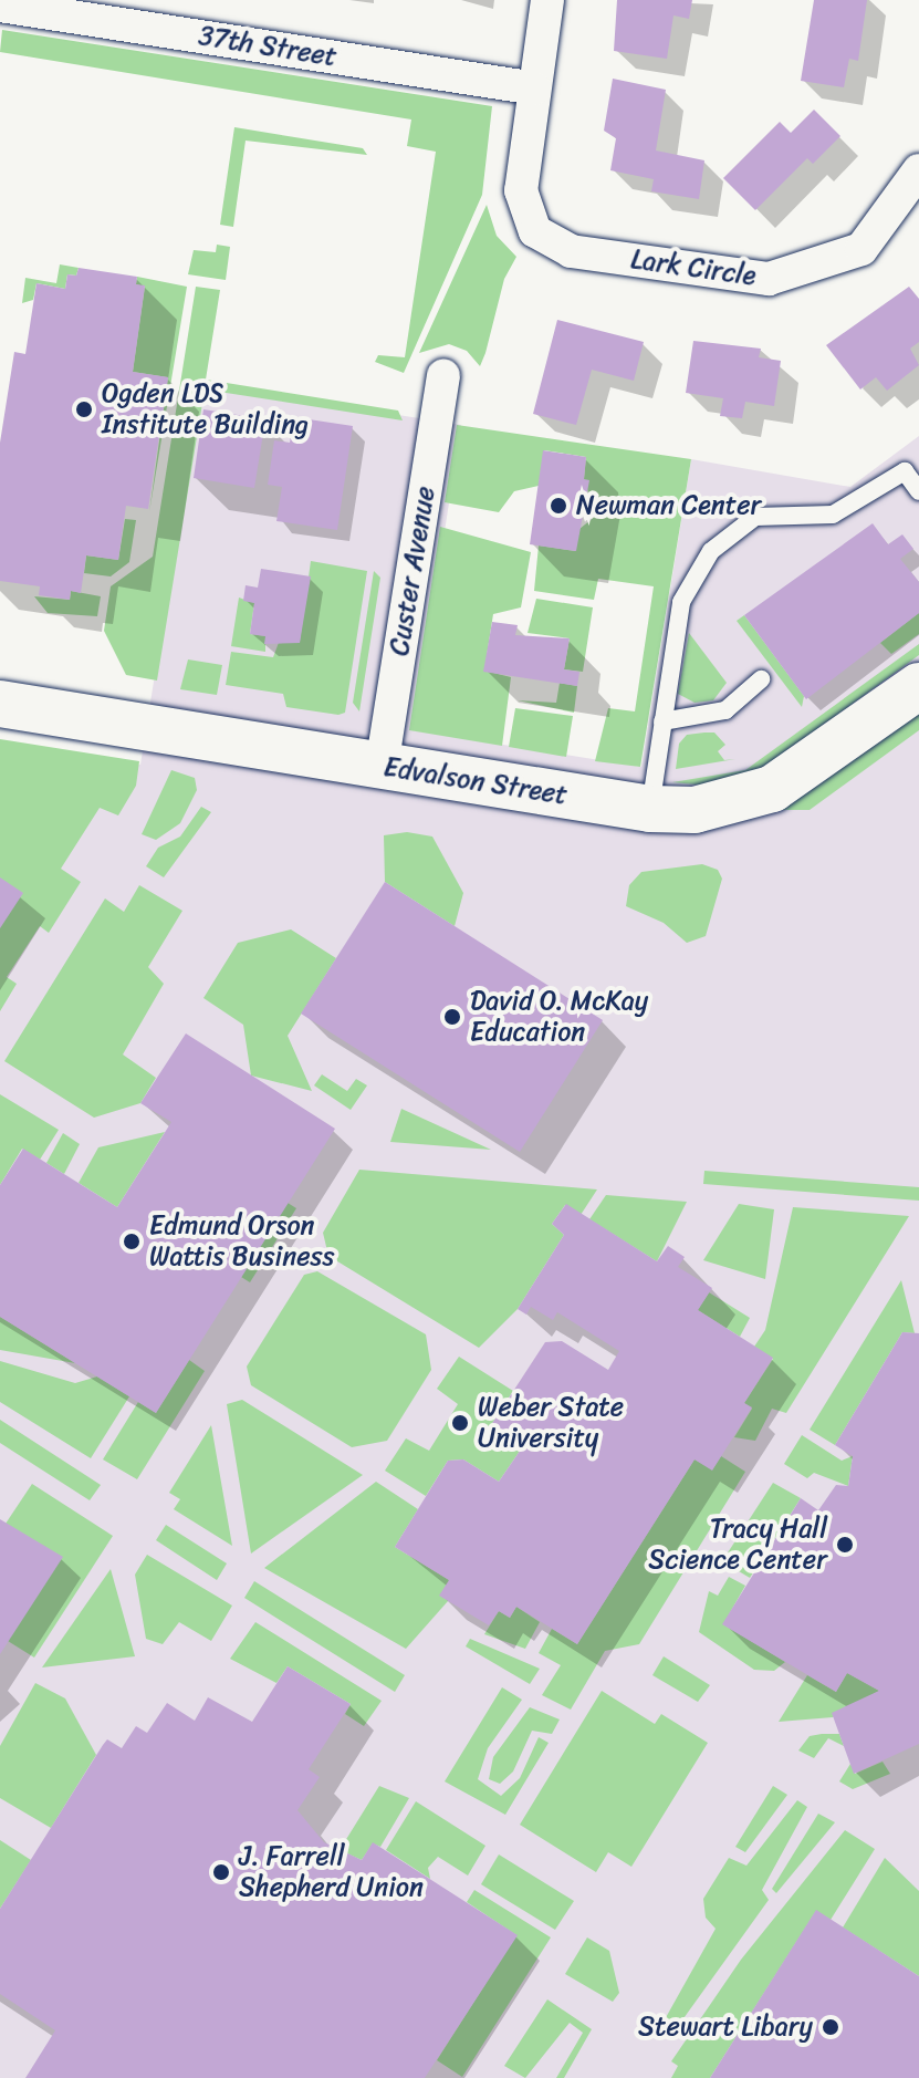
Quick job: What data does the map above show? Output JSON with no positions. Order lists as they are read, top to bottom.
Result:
{
  "streets": {
    "street": [
      "37th Street",
      "Lark Circle",
      "Custer Avenue",
      "Edvalson Street"
    ]
  },
  "crossings": [
    ["37th Street", "Lark Circle"],
    ["Custer Avenue", "Edvalson Street"]
  ],
  "places": [
    "Ogden LDS Institute Building",
    "Newman Center",
    "David O. McKay Education",
    "Edmund Orson Wattis Business",
    "Weber State University",
    "Tracy Hall Science Center",
    "J. Farrell Shepherd Union",
    "Stewart Libary"
  ]
}
